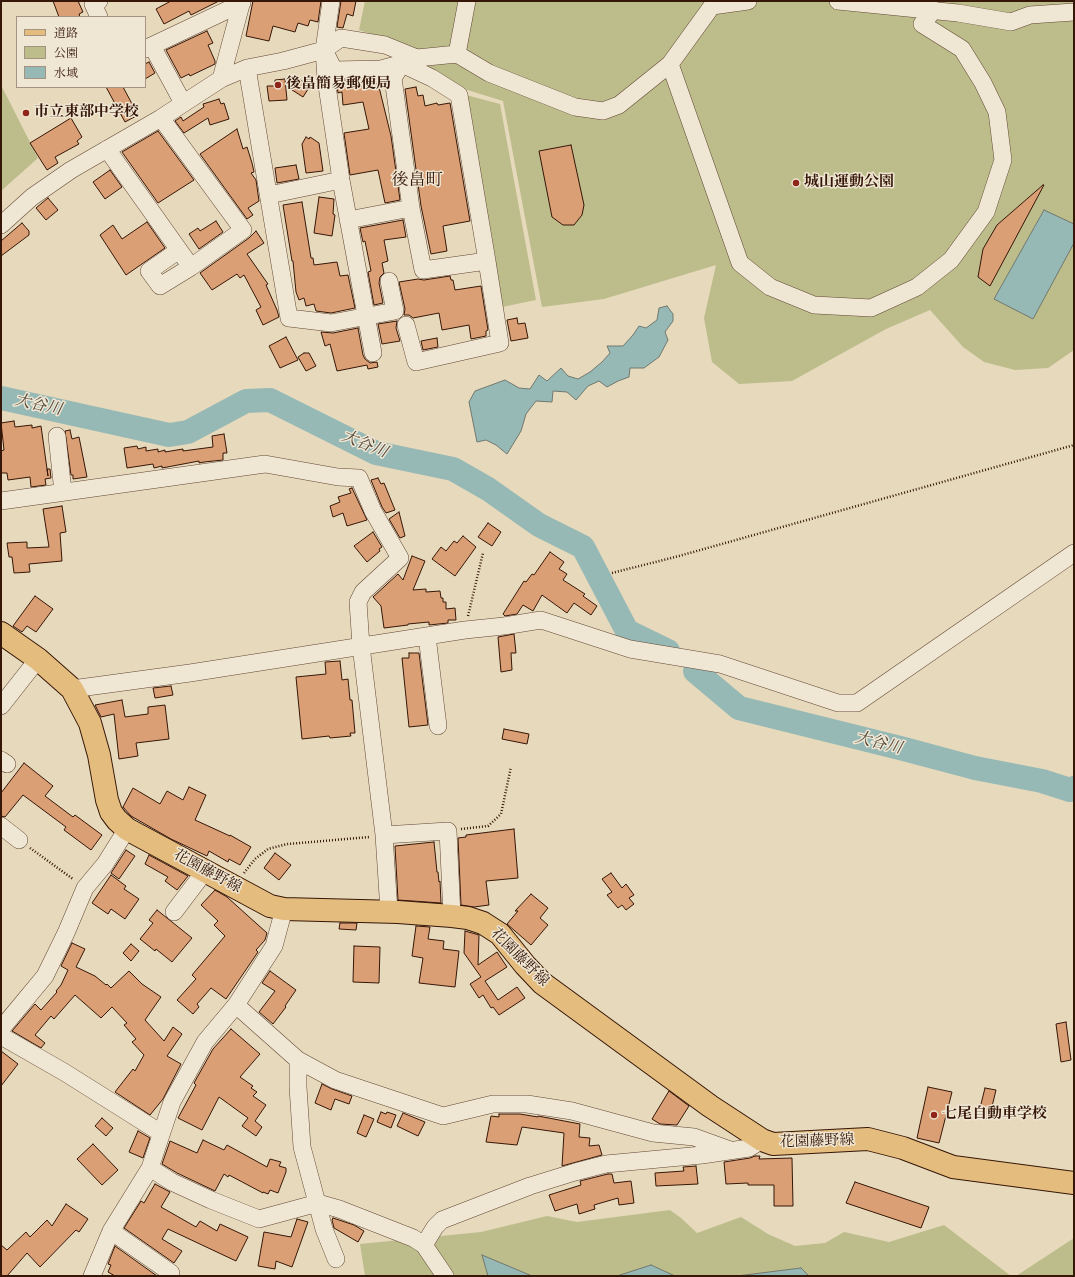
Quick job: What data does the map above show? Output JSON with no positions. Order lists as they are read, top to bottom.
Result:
{
  "streets": {
    "main road": ["花園藤野線"]
  },
  "districts": ["後畠町"],
  "water": ["大谷川"],
  "places": [
    "後畠簡易郵便局",
    "市立東部中学校",
    "城山運動公園",
    "七尾自動車学校"
  ],
  "legend": ["道路", "公園", "水域"]
}
